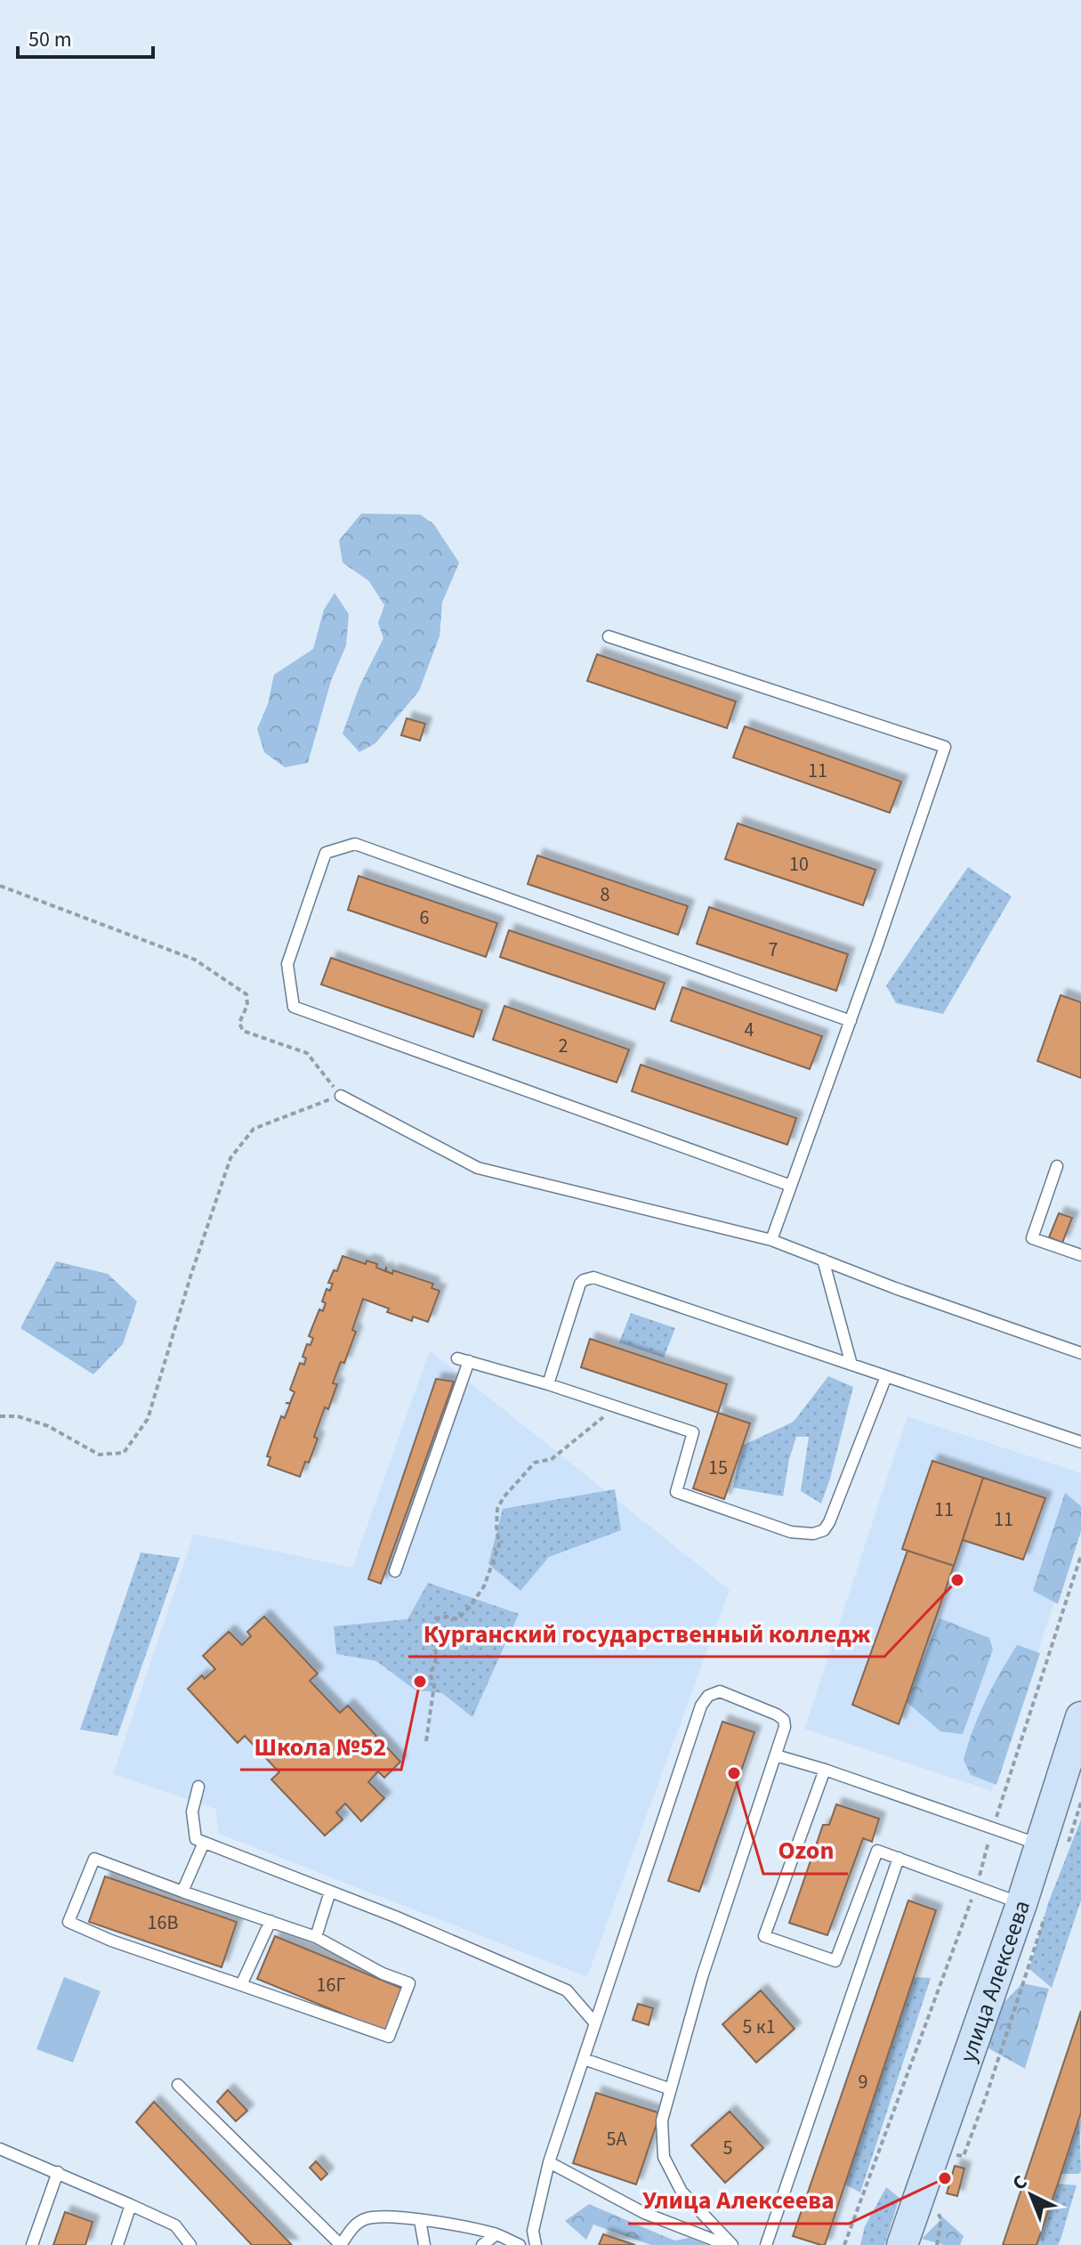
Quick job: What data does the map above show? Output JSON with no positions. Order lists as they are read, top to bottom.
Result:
{
  "streets": {
    "street": ["улица Алексеева"]
  },
  "places": [
    "Курганский государственный колледж",
    "Школа №52",
    "Ozon",
    "Улица Алексеева"
  ],
  "house_numbers": [
    "11",
    "10",
    "8",
    "6",
    "7",
    "4",
    "2",
    "15",
    "11",
    "11",
    "16В",
    "16Г",
    "5 к1",
    "9",
    "5А",
    "5"
  ],
  "scale_bar": "50 m",
  "north": "top left"
}
